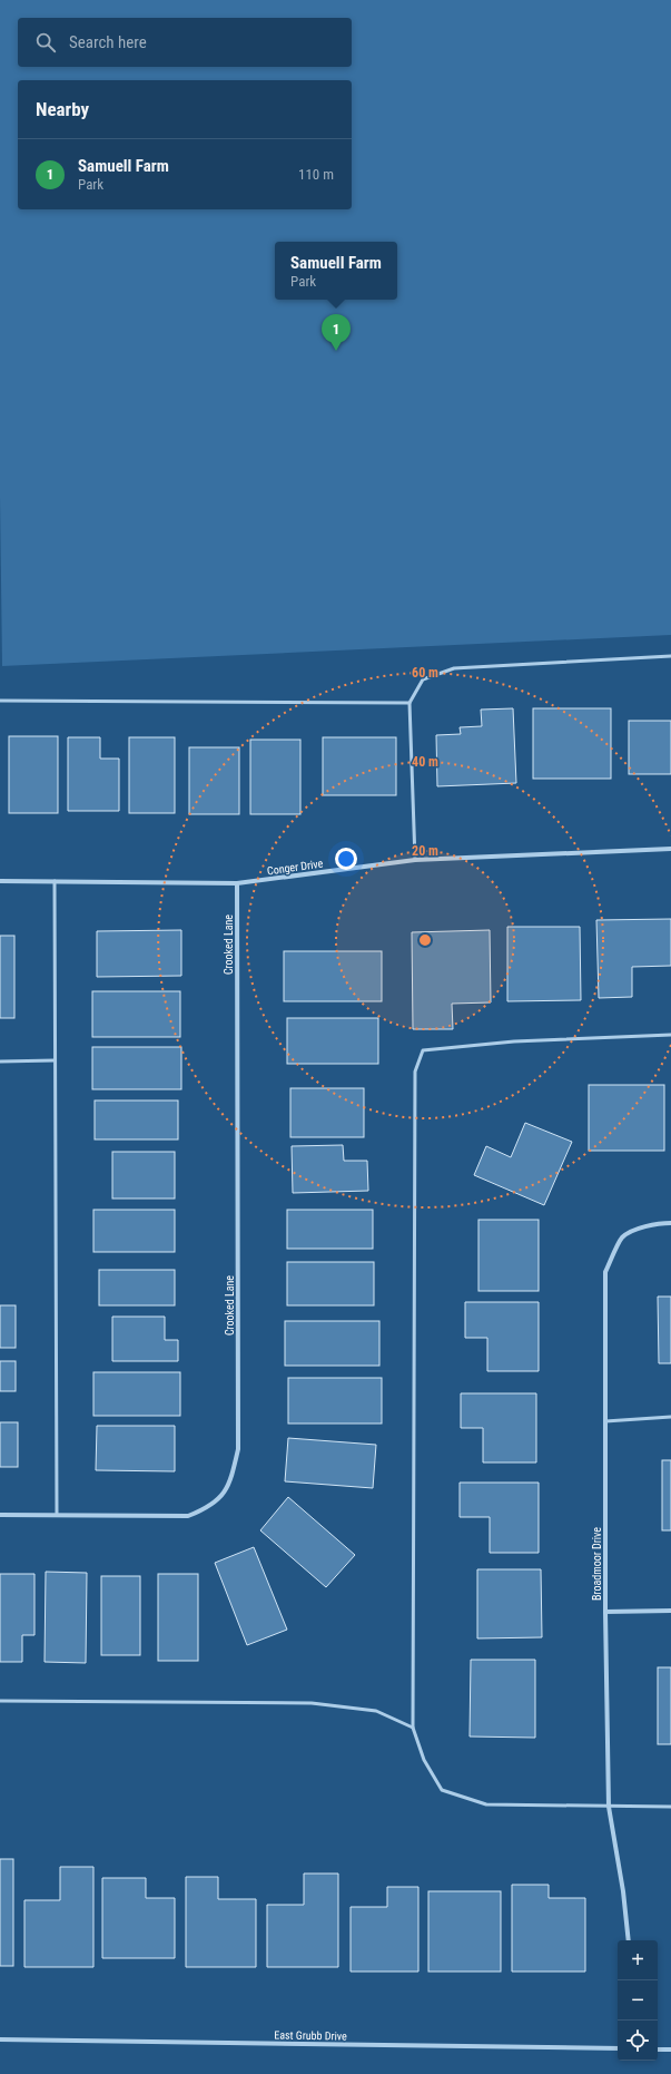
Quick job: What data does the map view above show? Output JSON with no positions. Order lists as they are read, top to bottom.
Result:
{
  "streets": {
    "street": [
      "Conger Drive",
      "Crooked Lane",
      "Broadmoor Drive",
      "East Grubb Drive"
    ]
  },
  "crossings": [
    ["Conger Drive", "Crooked Lane"]
  ],
  "page": {
    "search": "Search here",
    "heading": "Nearby",
    "list": [
      {
        "mark": "1",
        "name": "Samuell Farm",
        "note": "Park",
        "value": "110 m"
      }
    ],
    "popup": ["Samuell Farm", "Park"],
    "pins": "1",
    "map_buttons": ["+", "−"]
  },
  "rings": ["60 m", "40 m", "20 m"]
}
